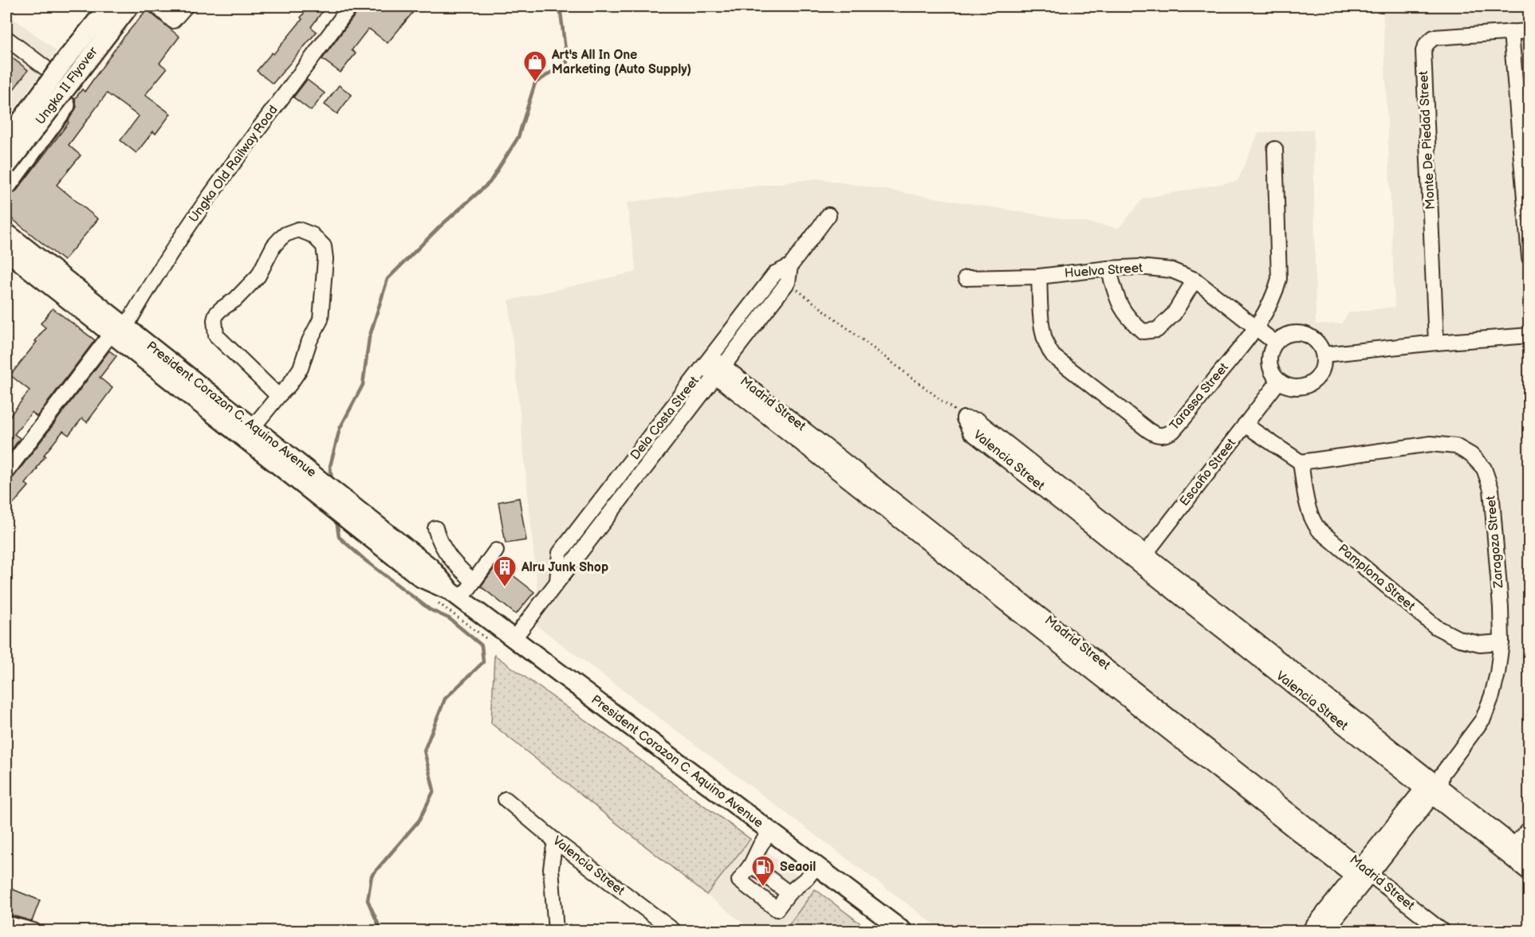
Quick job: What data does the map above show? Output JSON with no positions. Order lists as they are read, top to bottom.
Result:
{
  "streets": {
    "main road": ["Ungka II Flyover", "President Corazon C. Aquino Avenue"],
    "street": [
      "Monte De Piedad Street",
      "Ungka Old Railway Road",
      "Huelva Street",
      "Tarassa Street",
      "Madrid Street",
      "Dela Costa Street",
      "Valencia Street",
      "Escaño Street",
      "Zaragoza Street",
      "Pamplona Street"
    ]
  },
  "crossings": [
    ["Ungka Old Railway Road", "President Corazon C. Aquino Avenue"],
    ["Huelva Street", "Tarassa Street"],
    ["Huelva Street", "Escaño Street"],
    ["Madrid Street", "Dela Costa Street"],
    ["Madrid Street", "Zaragoza Street"],
    ["President Corazon C. Aquino Avenue", "Dela Costa Street"],
    ["Valencia Street", "Escaño Street"],
    ["Valencia Street", "Zaragoza Street"],
    ["Zaragoza Street", "Pamplona Street"]
  ],
  "places": {
    "shop": ["Art's All In One Marketing (Auto Supply)"],
    "building": ["Alru Junk Shop"],
    "fuel station": ["Seaoil"]
  }
}
